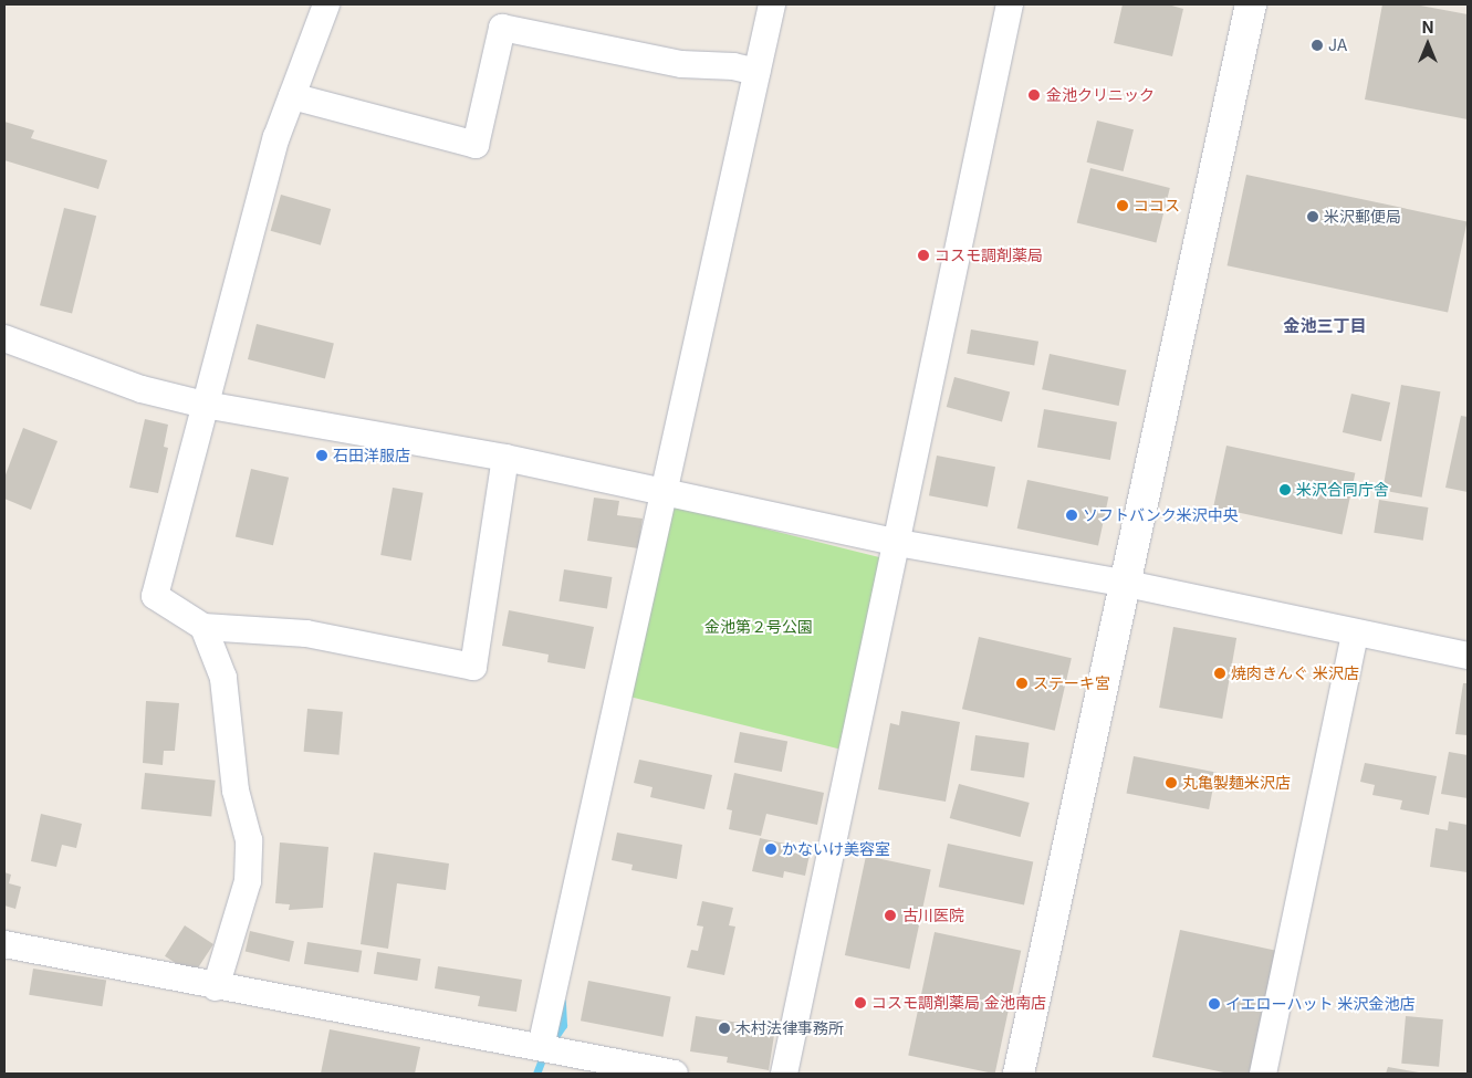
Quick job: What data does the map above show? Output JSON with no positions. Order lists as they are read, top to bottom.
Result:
{
  "districts": ["金池三丁目"],
  "parks": ["金池第２号公園"],
  "places": [
    "JA",
    "金池クリニック",
    "ココス",
    "米沢郵便局",
    "コスモ調剤薬局",
    "石田洋服店",
    "米沢合同庁舎",
    "ソフトバンク米沢中央",
    "焼肉きんぐ 米沢店",
    "ステーキ宮",
    "丸亀製麺米沢店",
    "かないけ美容室",
    "古川医院",
    "コスモ調剤薬局 金池南店",
    "イエローハット 米沢金池店",
    "木村法律事務所"
  ],
  "north": "top"
}
